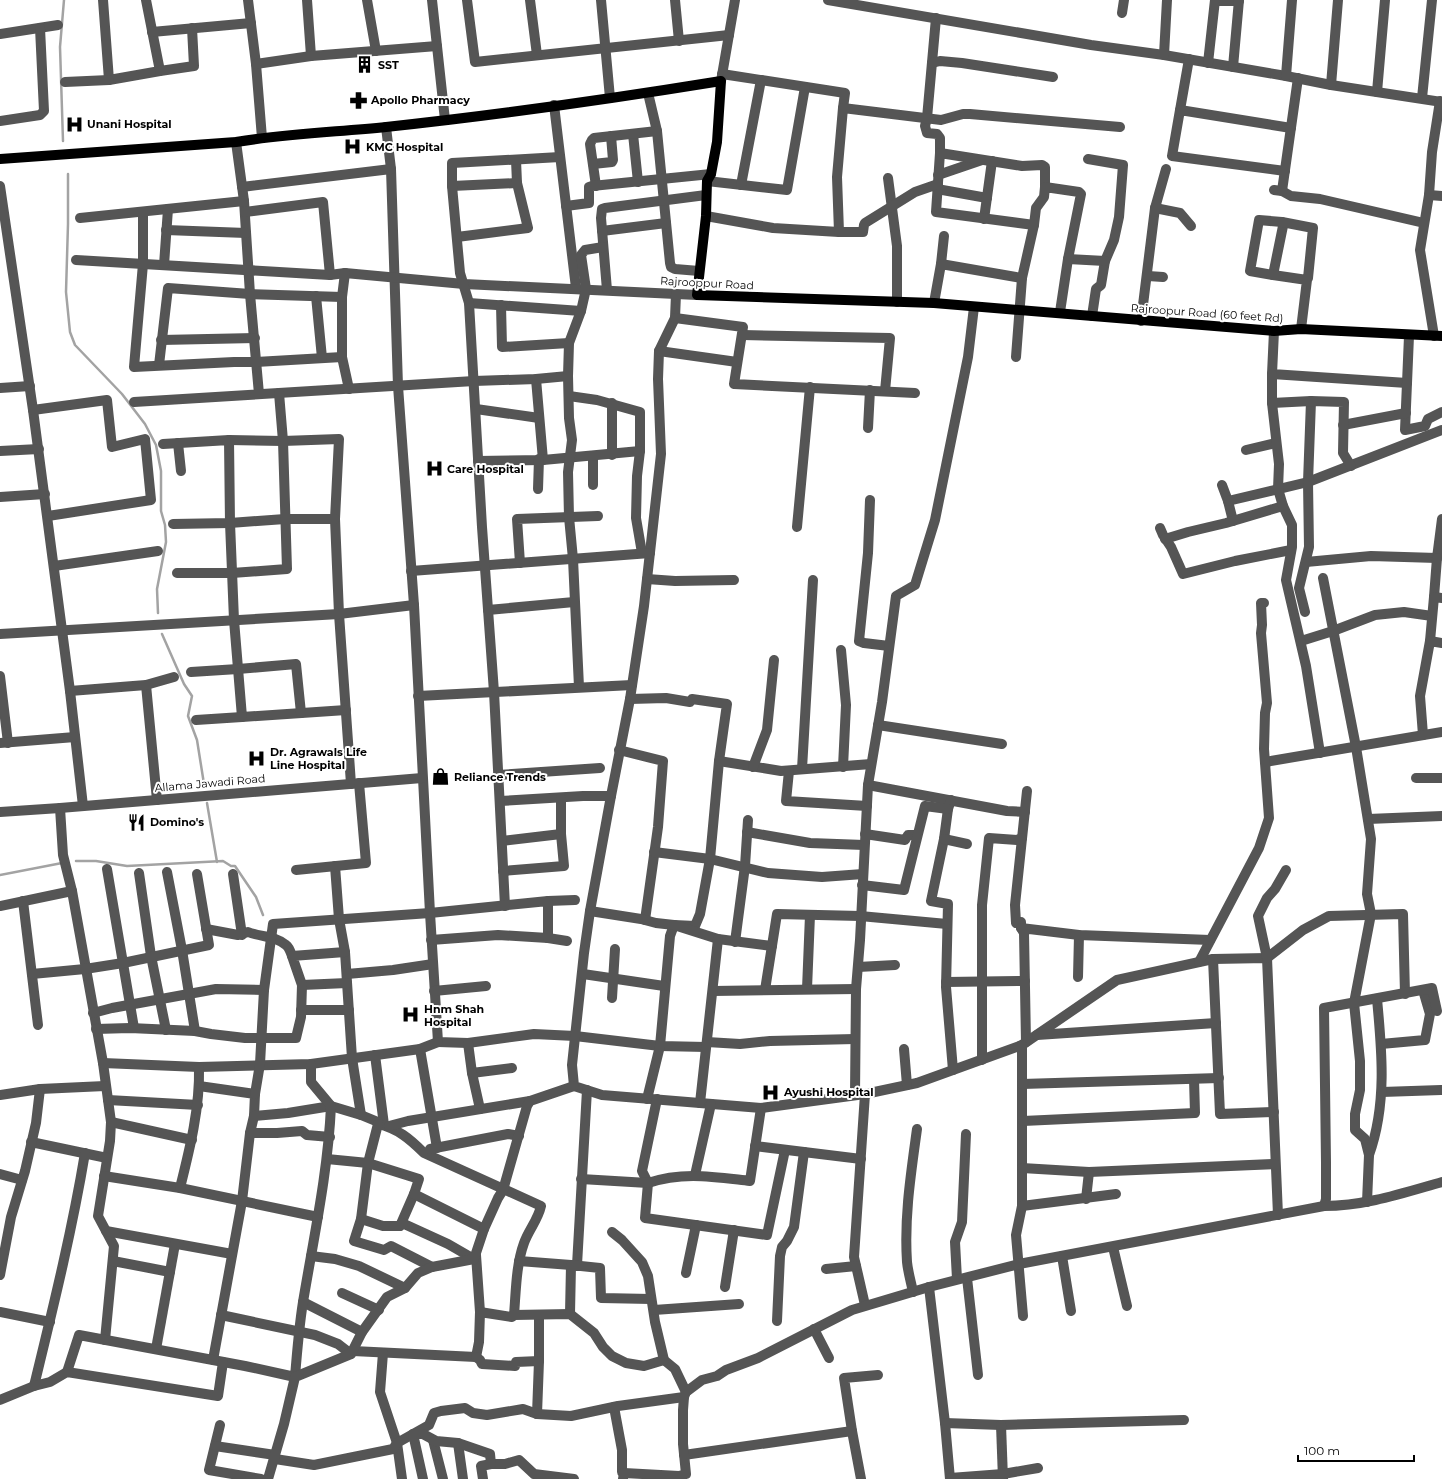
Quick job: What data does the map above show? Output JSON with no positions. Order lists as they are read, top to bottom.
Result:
{
  "streets": {
    "main road": ["Rajrooppur Road", "Rajroopur Road (60 feet Rd)"],
    "street": ["Allama Jawadi Road"]
  },
  "crossings": [
    ["Rajrooppur Road", "Rajroopur Road (60 feet Rd)"]
  ],
  "places": {
    "building": ["SST"],
    "pharmacy": ["Apollo Pharmacy"],
    "hospital": [
      "Unani Hospital",
      "KMC Hospital",
      "Care Hospital",
      "Dr. Agrawals Life Line Hospital",
      "Hnm Shah Hospital",
      "Ayushi Hospital"
    ],
    "shop": ["Reliance Trends"],
    "restaurant": ["Domino's"]
  },
  "scale_bar": "100 m"
}
